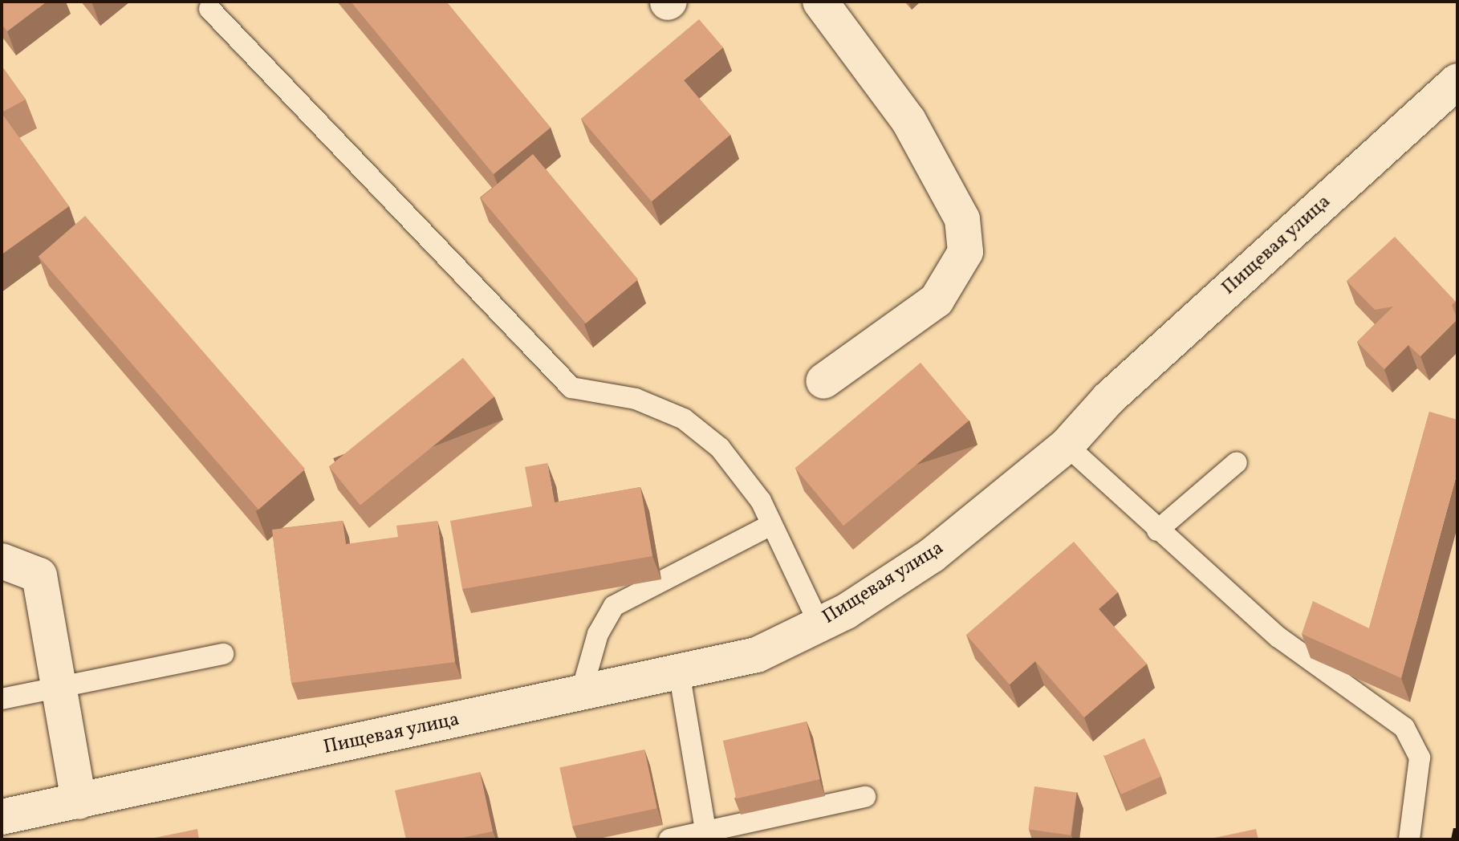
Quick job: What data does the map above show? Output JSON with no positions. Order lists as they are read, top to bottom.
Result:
{
  "streets": {
    "main road": ["Пищевая улица"]
  }
}
